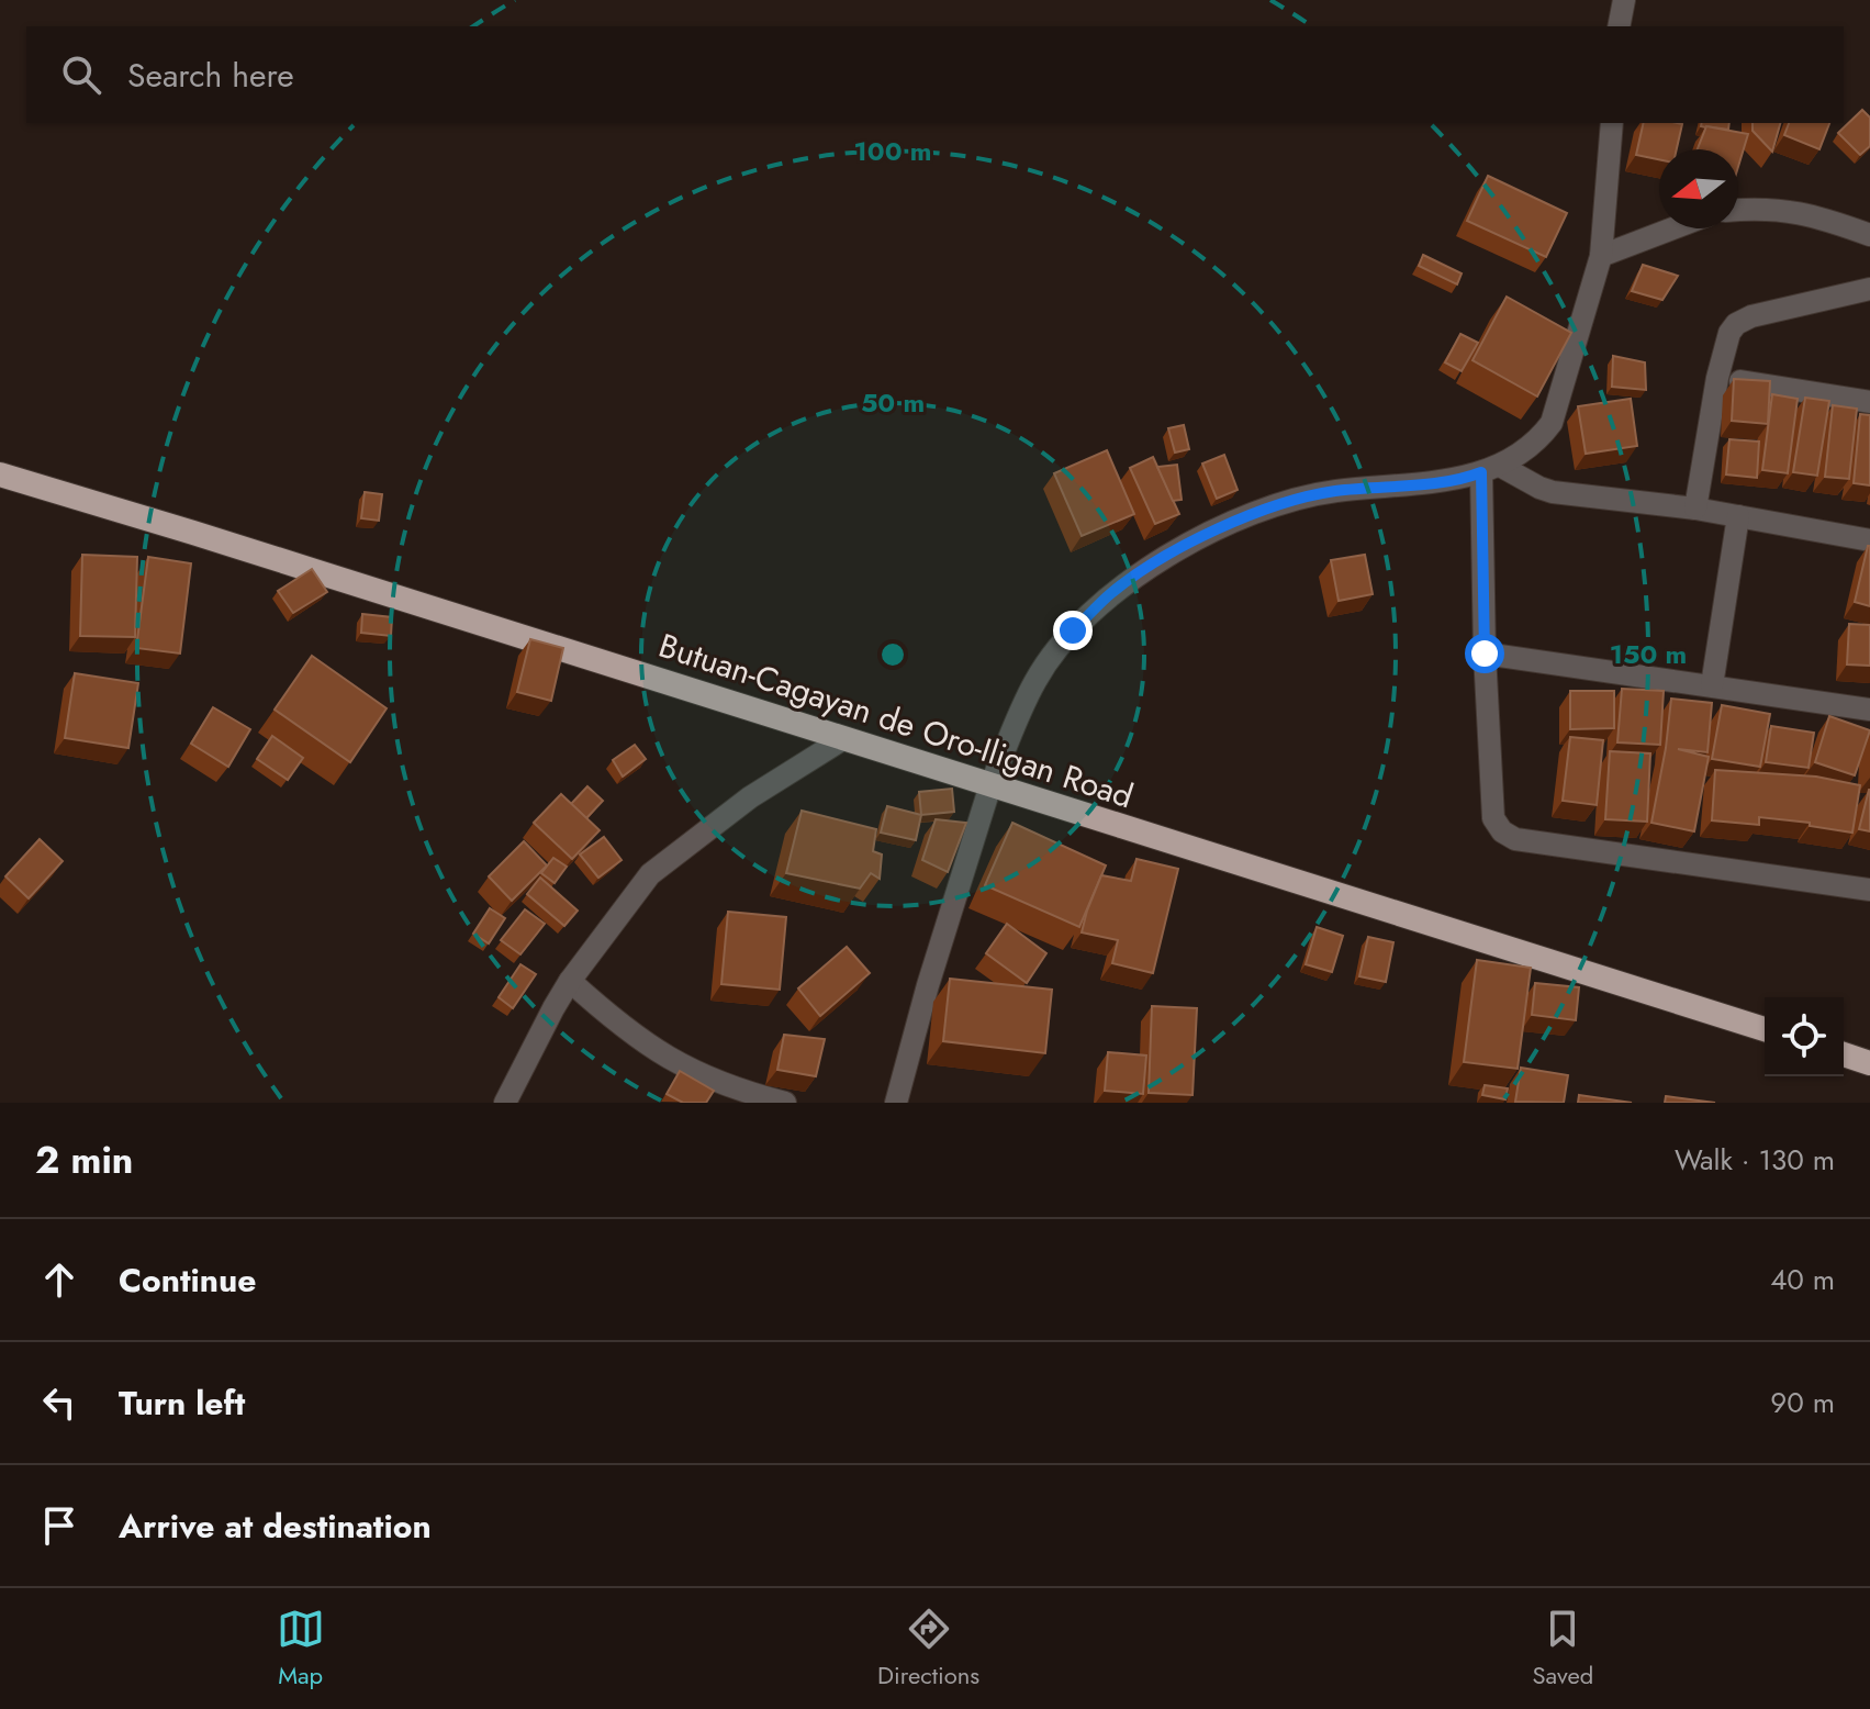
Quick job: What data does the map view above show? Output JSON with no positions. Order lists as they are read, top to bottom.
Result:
{
  "streets": {
    "highway": ["Butuan-Cagayan de Oro-Iligan Road"]
  },
  "north": "left",
  "page": {
    "search": "Search here",
    "heading": ["2 min", "Walk · 130 m"],
    "list": [
      ["Continue", "40 m"],
      ["Turn left", "90 m"],
      "Arrive at destination"
    ],
    "nav": ["Map", "Directions", "Saved"]
  },
  "rings": ["100 m", "50 m", "150 m"]
}
